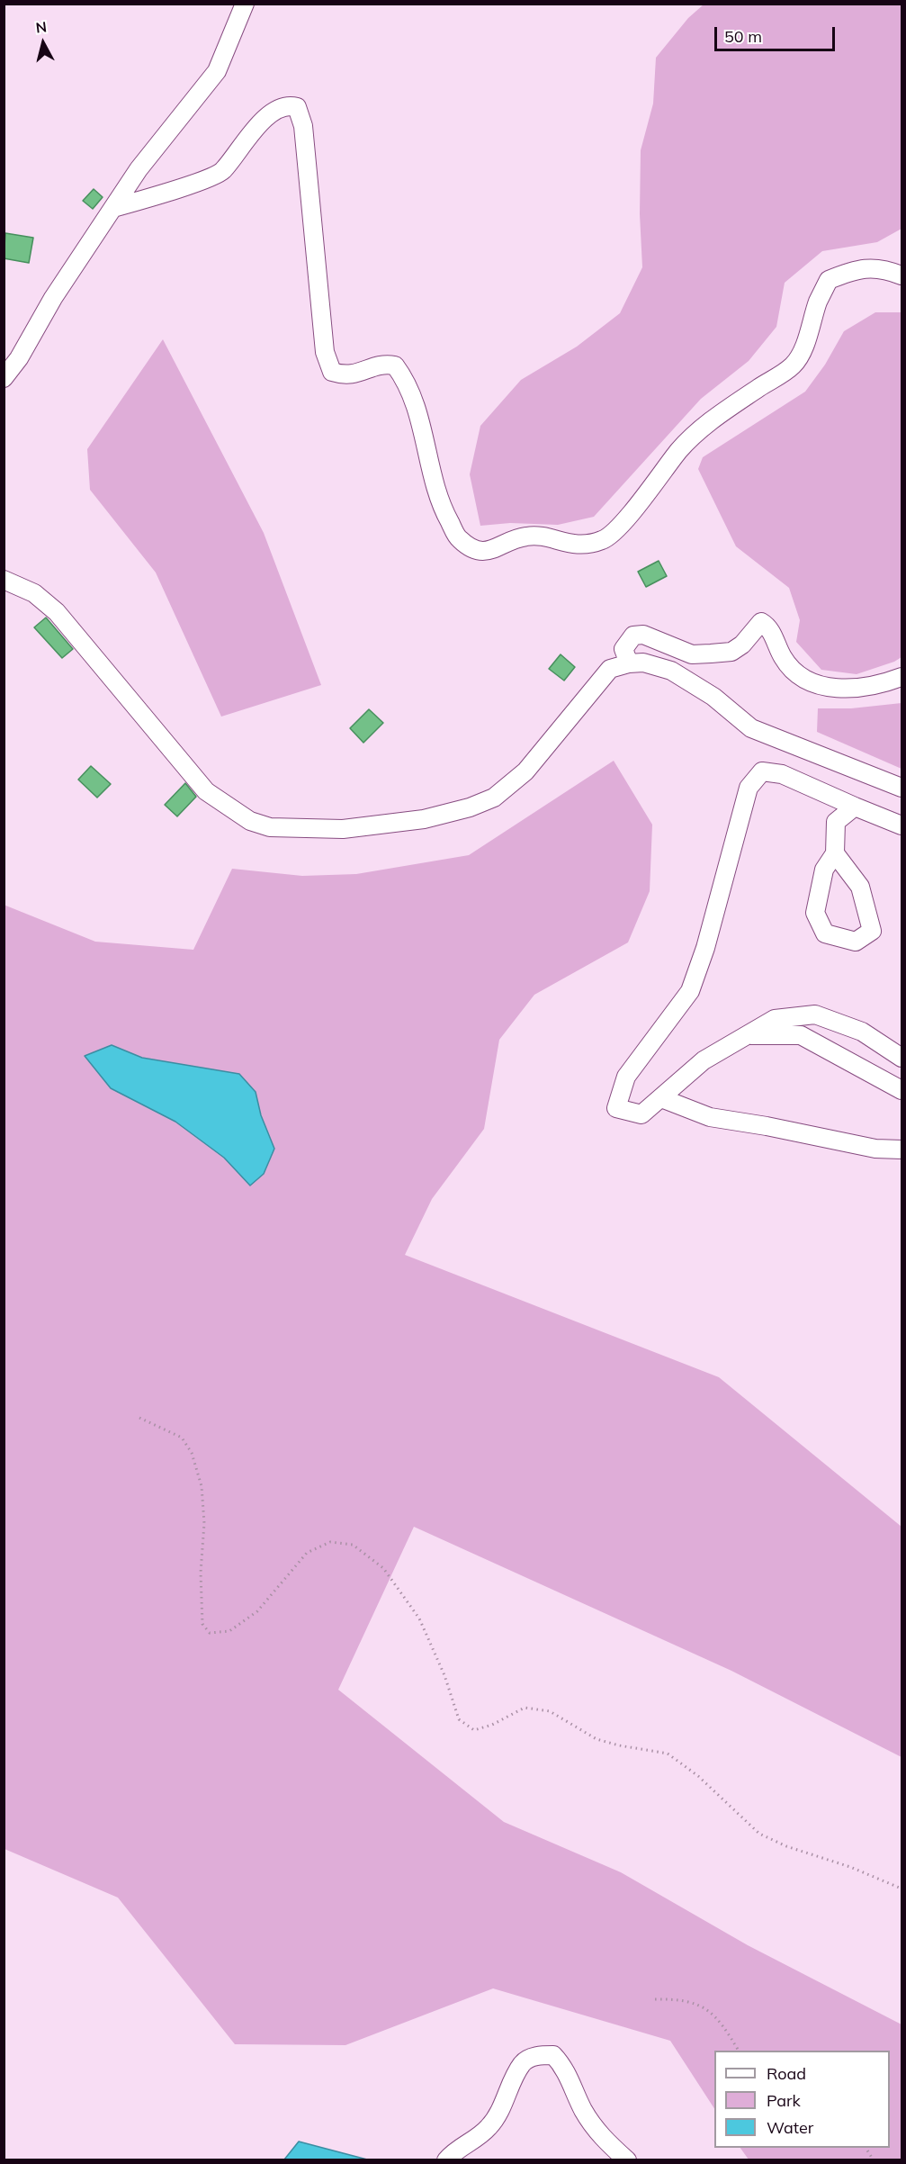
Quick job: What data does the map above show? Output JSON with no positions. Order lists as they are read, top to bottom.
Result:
{
  "legend": ["Road", "Park", "Water"],
  "scale_bar": "50 m",
  "north": "top"
}
